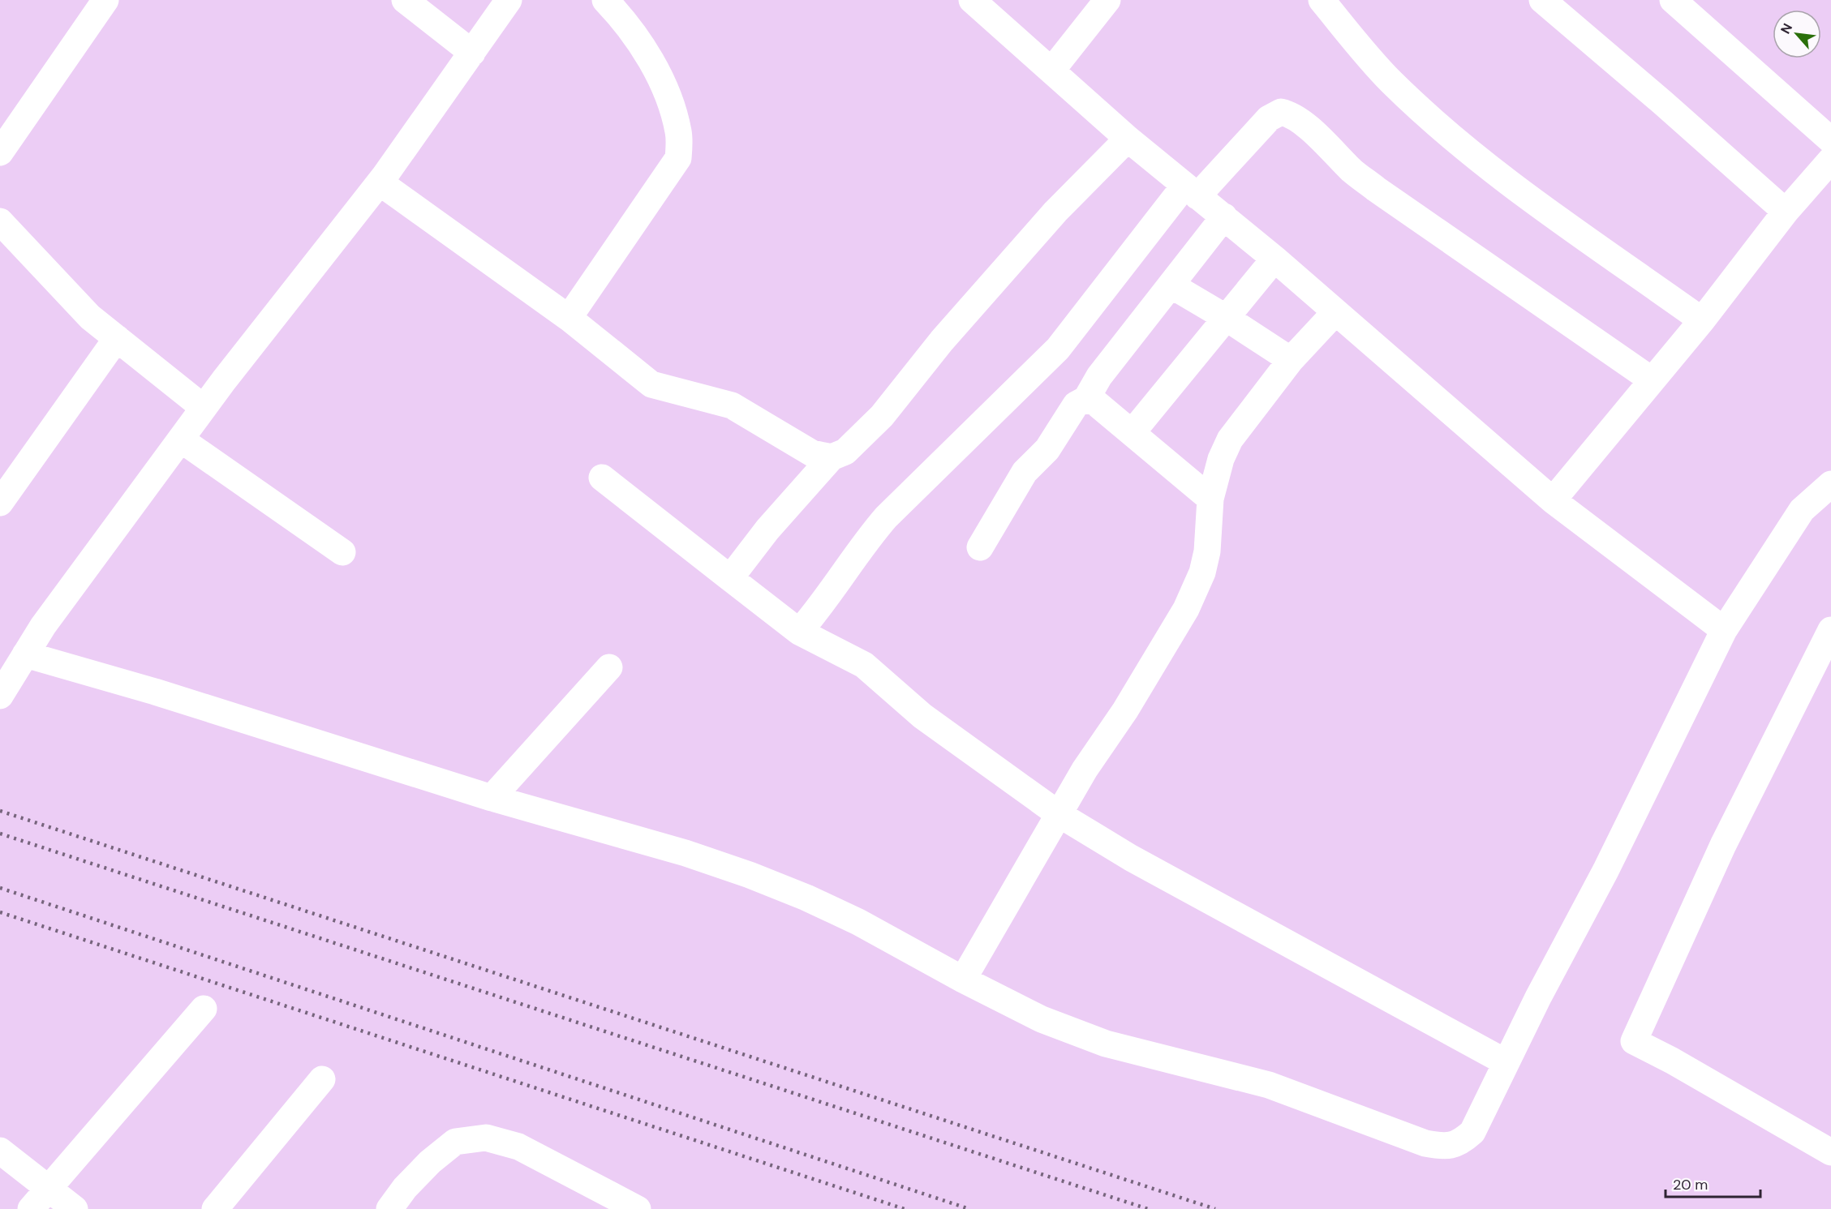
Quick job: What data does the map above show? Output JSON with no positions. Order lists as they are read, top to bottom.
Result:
{
  "scale_bar": "20 m",
  "north": "top left"
}
